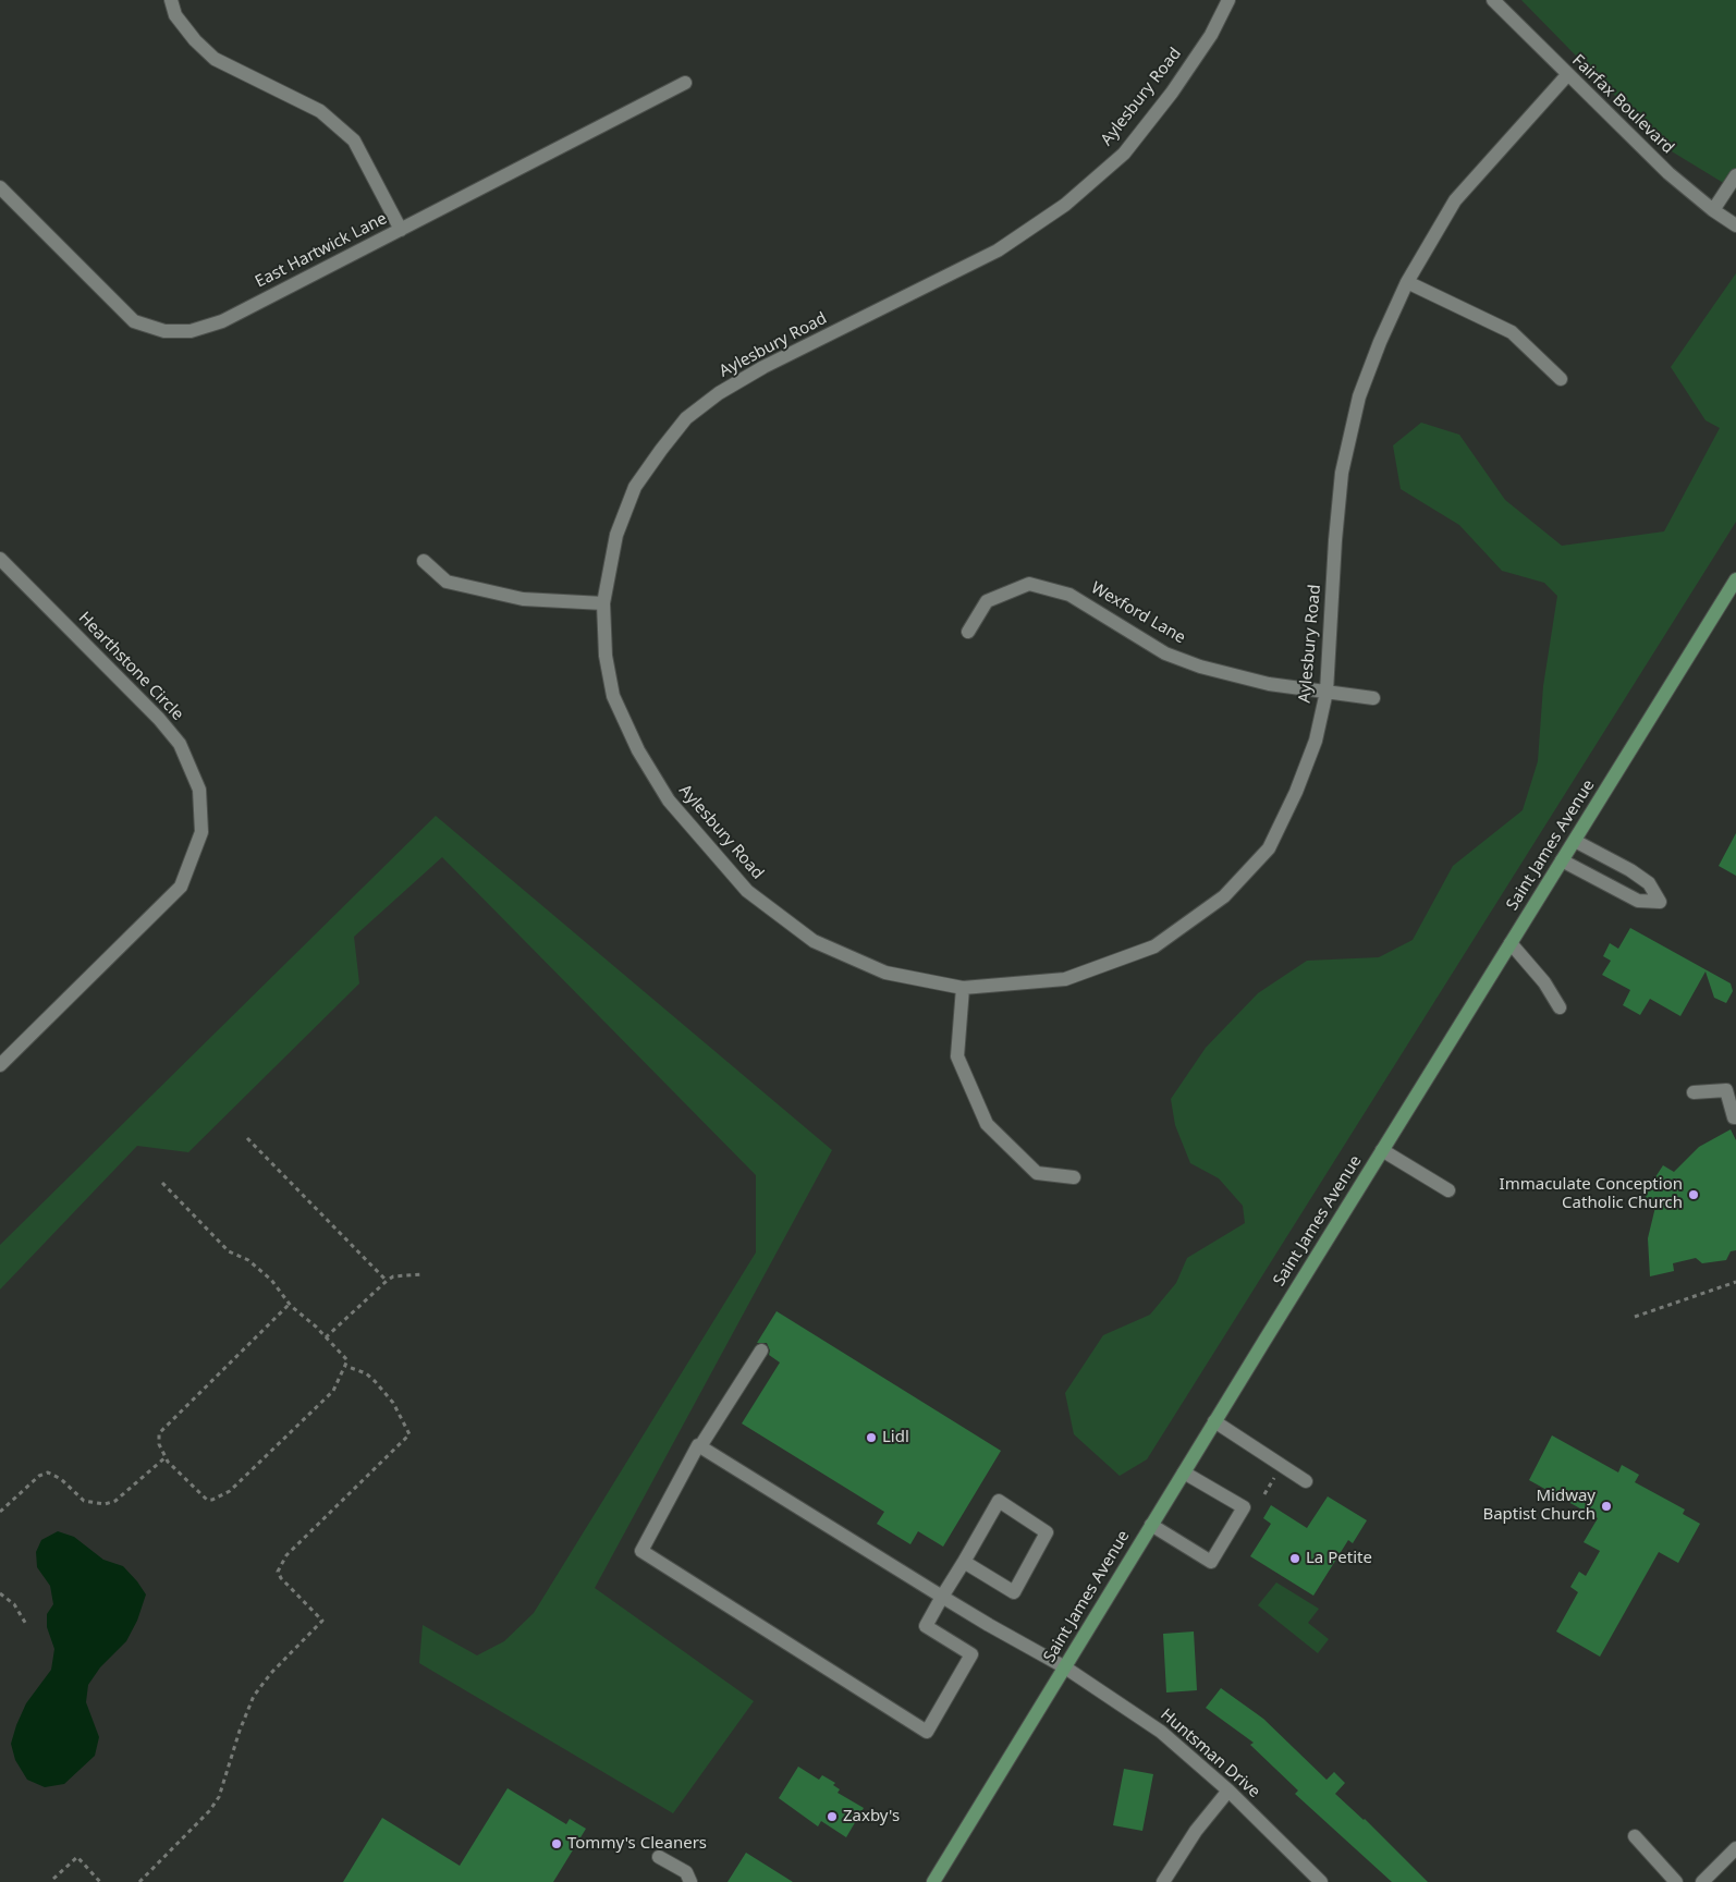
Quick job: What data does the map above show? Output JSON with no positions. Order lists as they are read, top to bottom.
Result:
{
  "streets": {
    "main road": ["Saint James Avenue"],
    "street": [
      "Aylesbury Road",
      "Fairfax Boulevard",
      "East Hartwick Lane",
      "Wexford Lane",
      "Hearthstone Circle",
      "Huntsman Drive"
    ]
  },
  "crossings": [
    ["Aylesbury Road", "Fairfax Boulevard"],
    ["Aylesbury Road", "Wexford Lane"],
    ["Saint James Avenue", "Huntsman Drive"]
  ],
  "places": [
    "Immaculate Conception Catholic Church",
    "Lidl",
    "Midway Baptist Church",
    "La Petite",
    "Zaxby's",
    "Tommy's Cleaners"
  ]
}
